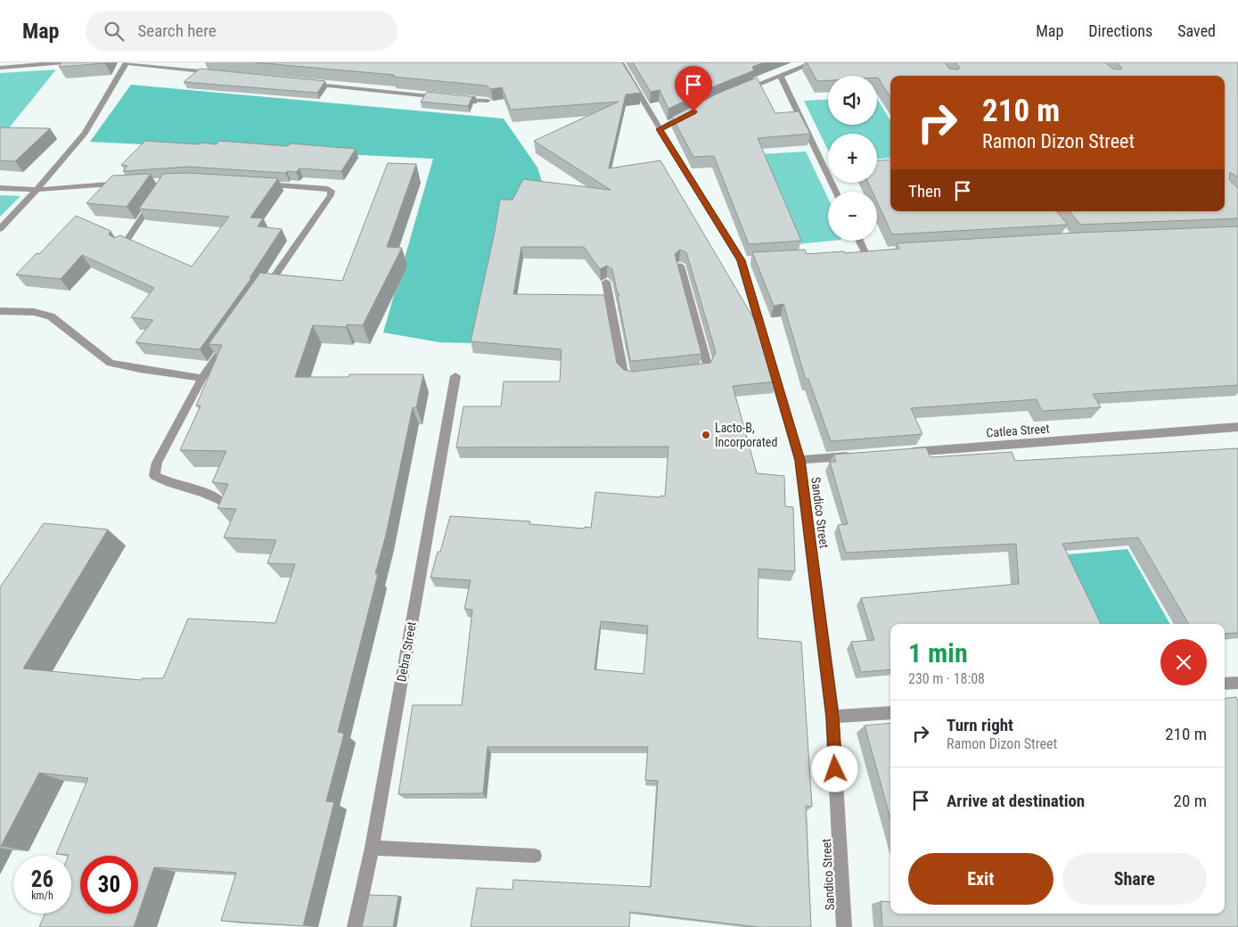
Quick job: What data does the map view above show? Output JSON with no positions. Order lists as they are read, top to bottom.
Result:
{
  "streets": {
    "street": ["Catlea Street", "Sandico Street", "Debra Street"]
  },
  "places": ["Lacto-B, Incorporated"],
  "page": {
    "header": "Map",
    "search": "Search here",
    "nav": ["Map", "Directions", "Saved"],
    "map_buttons": ["+", "−"],
    "turn": ["210 m", "Ramon Dizon Street"],
    "then": "Then",
    "heading": ["1 min", "230 m · 18:08"],
    "list": [
      {
        "name": "Turn right",
        "note": "Ramon Dizon Street",
        "value": "210 m"
      },
      {
        "name": "Arrive at destination",
        "value": "20 m"
      }
    ],
    "buttons": ["Exit", "Share"],
    "speed": "26 km/h",
    "limit": "30"
  }
}
